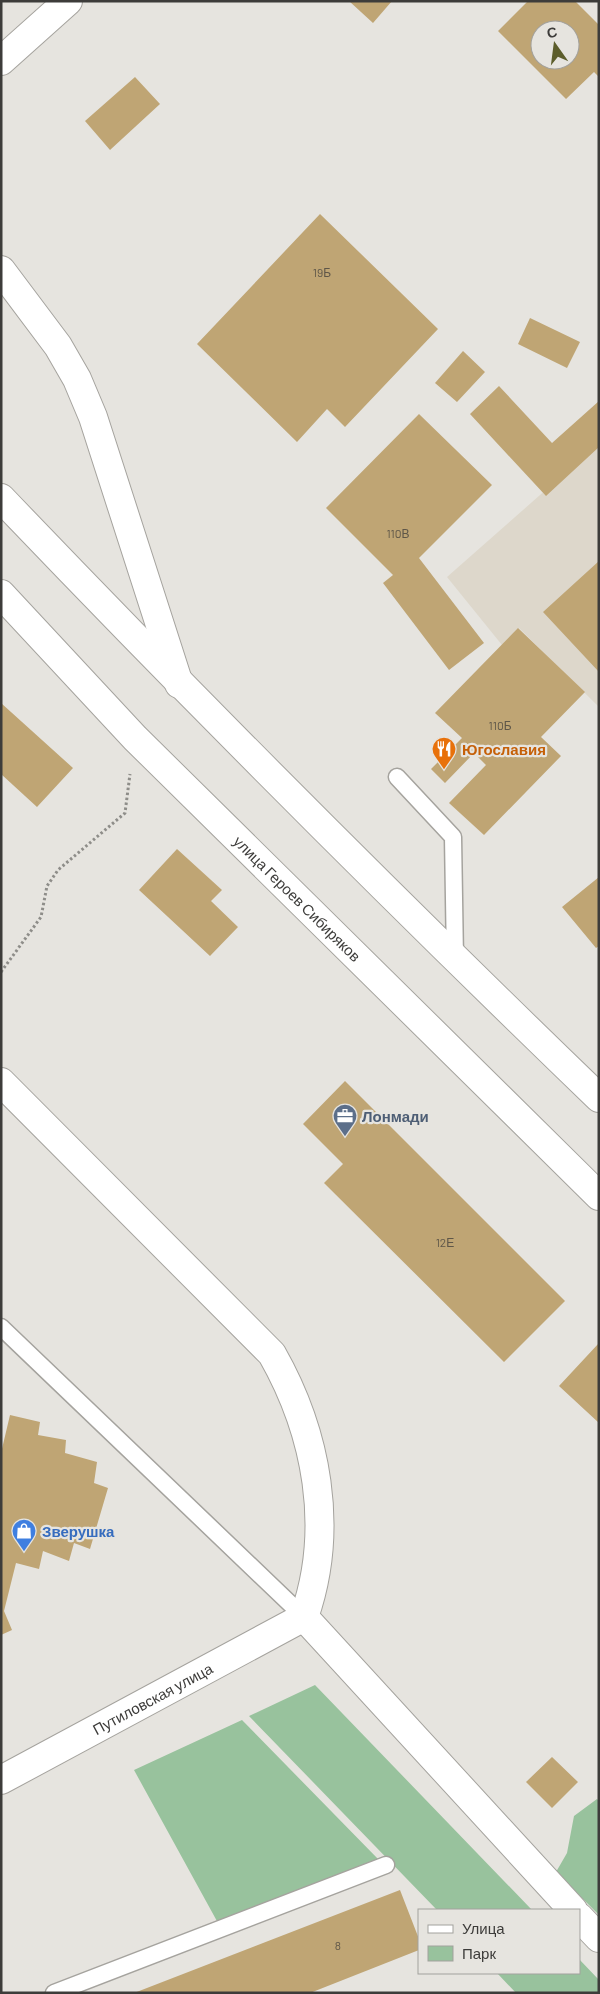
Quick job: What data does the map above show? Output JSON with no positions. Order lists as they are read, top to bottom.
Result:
{
  "streets": {
    "main road": ["улица Героев Сибиряков", "Путиловская улица"]
  },
  "places": {
    "restaurant": ["Югославия"],
    "office": ["Лонмади"],
    "shop": ["Зверушка"]
  },
  "house_numbers": [
    "19Б",
    "110В",
    "110Б",
    "12Е",
    "8"
  ],
  "legend": ["Улица", "Парк"],
  "north": "top"
}
